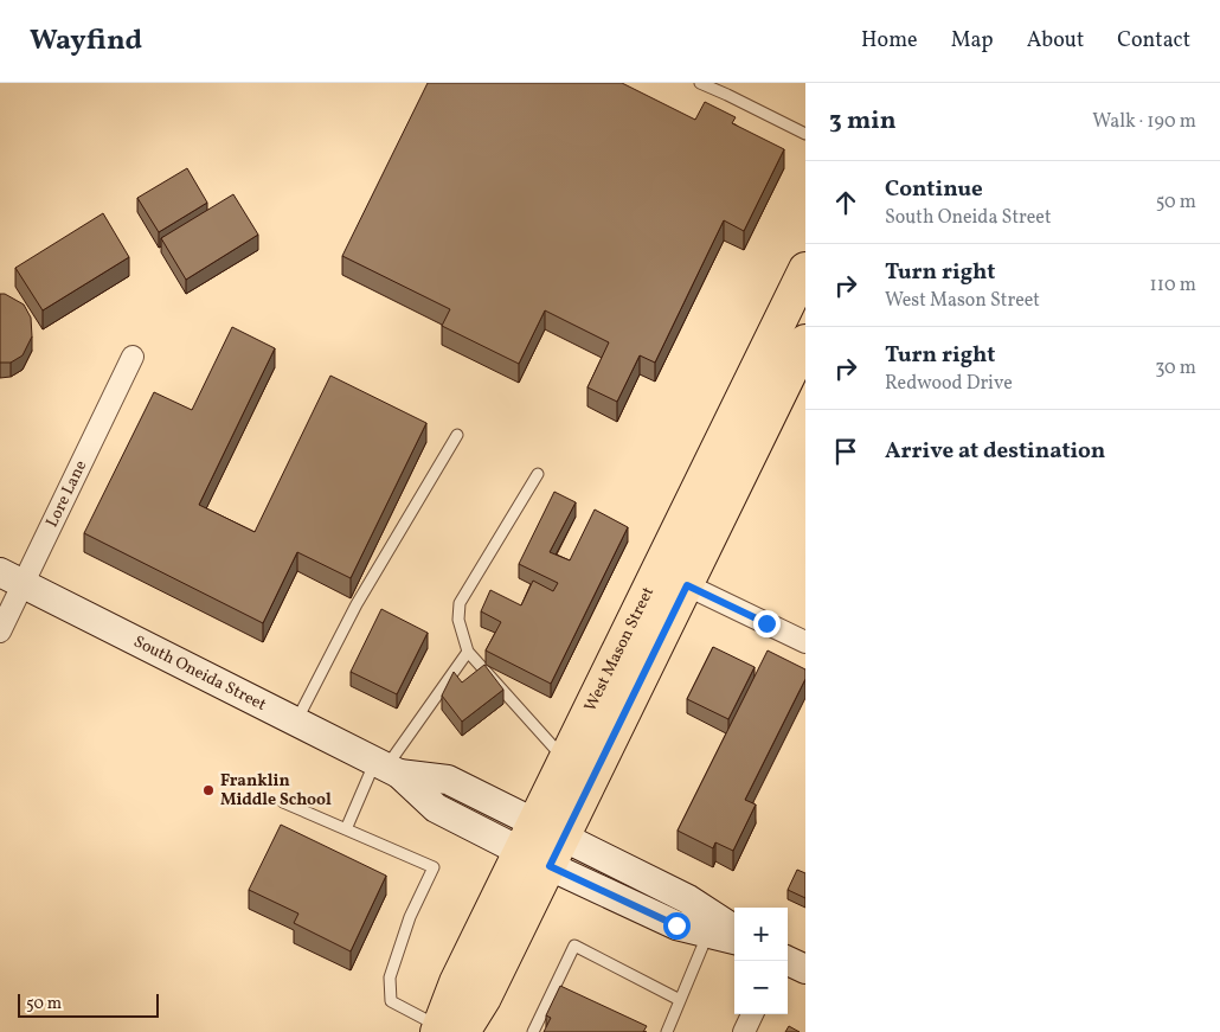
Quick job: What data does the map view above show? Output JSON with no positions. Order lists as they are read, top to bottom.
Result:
{
  "streets": {
    "main road": ["West Mason Street"],
    "street": ["Lore Lane", "South Oneida Street"]
  },
  "crossings": [
    ["Lore Lane", "South Oneida Street"],
    ["West Mason Street", "South Oneida Street"]
  ],
  "places": ["Franklin Middle School"],
  "scale_bar": "50 m",
  "page": {
    "header": "Wayfind",
    "nav": [
      "Home",
      "Map",
      "About",
      "Contact"
    ],
    "heading": ["3 min", "Walk · 190 m"],
    "list": [
      ["Continue", "South Oneida Street", "50 m"],
      ["Turn right", "West Mason Street", "110 m"],
      ["Turn right", "Redwood Drive", "30 m"],
      "Arrive at destination"
    ],
    "map_buttons": ["+", "−"],
    "scale": "50 m"
  }
}
